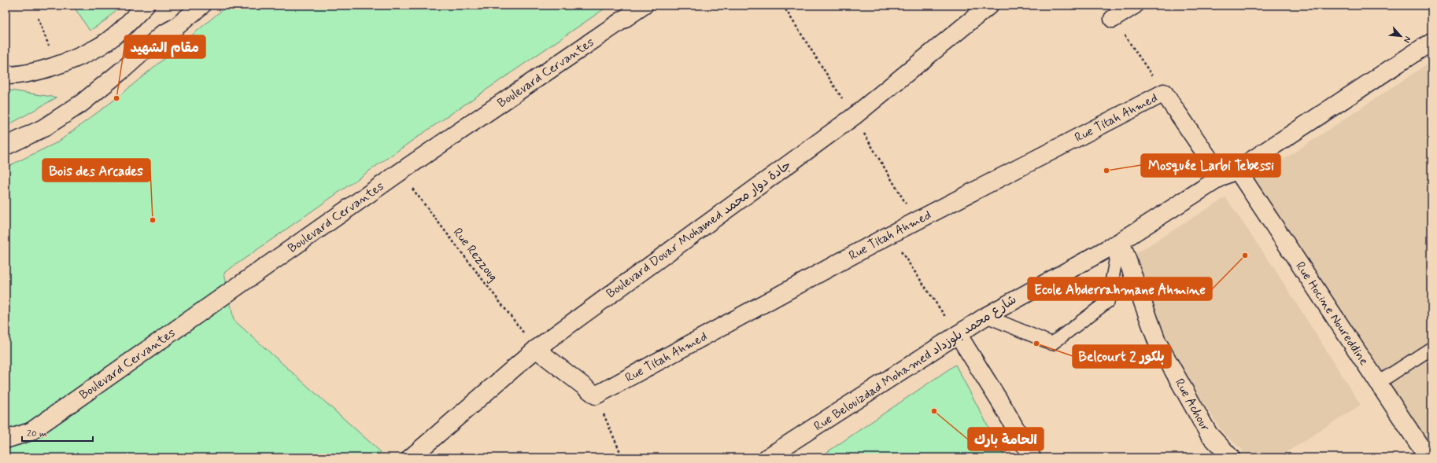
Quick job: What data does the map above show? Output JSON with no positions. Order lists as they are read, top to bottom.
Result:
{
  "streets": {
    "street": [
      "Boulevard Cervantes",
      "Rue Titah Ahmed",
      "Boulevard Douar Mohamed جادة دوار محمد",
      "Rue Hocine Noureddine",
      "Rue Belouizdad Mohamed شارع محمد بلوزداد",
      "Rue Achour"
    ],
    "path": ["Rue Rezzoug"]
  },
  "crossings": [
    ["Boulevard Cervantes", "Rue Rezzoug"],
    ["Rue Titah Ahmed", "Rue Belouizdad Mohamed شارع محمد بلوزداد"],
    ["Boulevard Douar Mohamed جادة دوار محمد", "Rue Rezzoug"],
    ["Rue Hocine Noureddine", "Rue Belouizdad Mohamed شارع محمد بلوزداد"],
    ["Rue Belouizdad Mohamed شارع محمد بلوزداد", "Rue Achour"]
  ],
  "places": [
    "مقام الشهيد",
    "Mosquée Larbi Tebessi",
    "Bois des Arcades",
    "Ecole Abderrahmane Ahmine",
    "Belcourt 2 بلكور",
    "الحامة بارك"
  ],
  "scale_bar": "20 m",
  "north": "bottom right"
}
